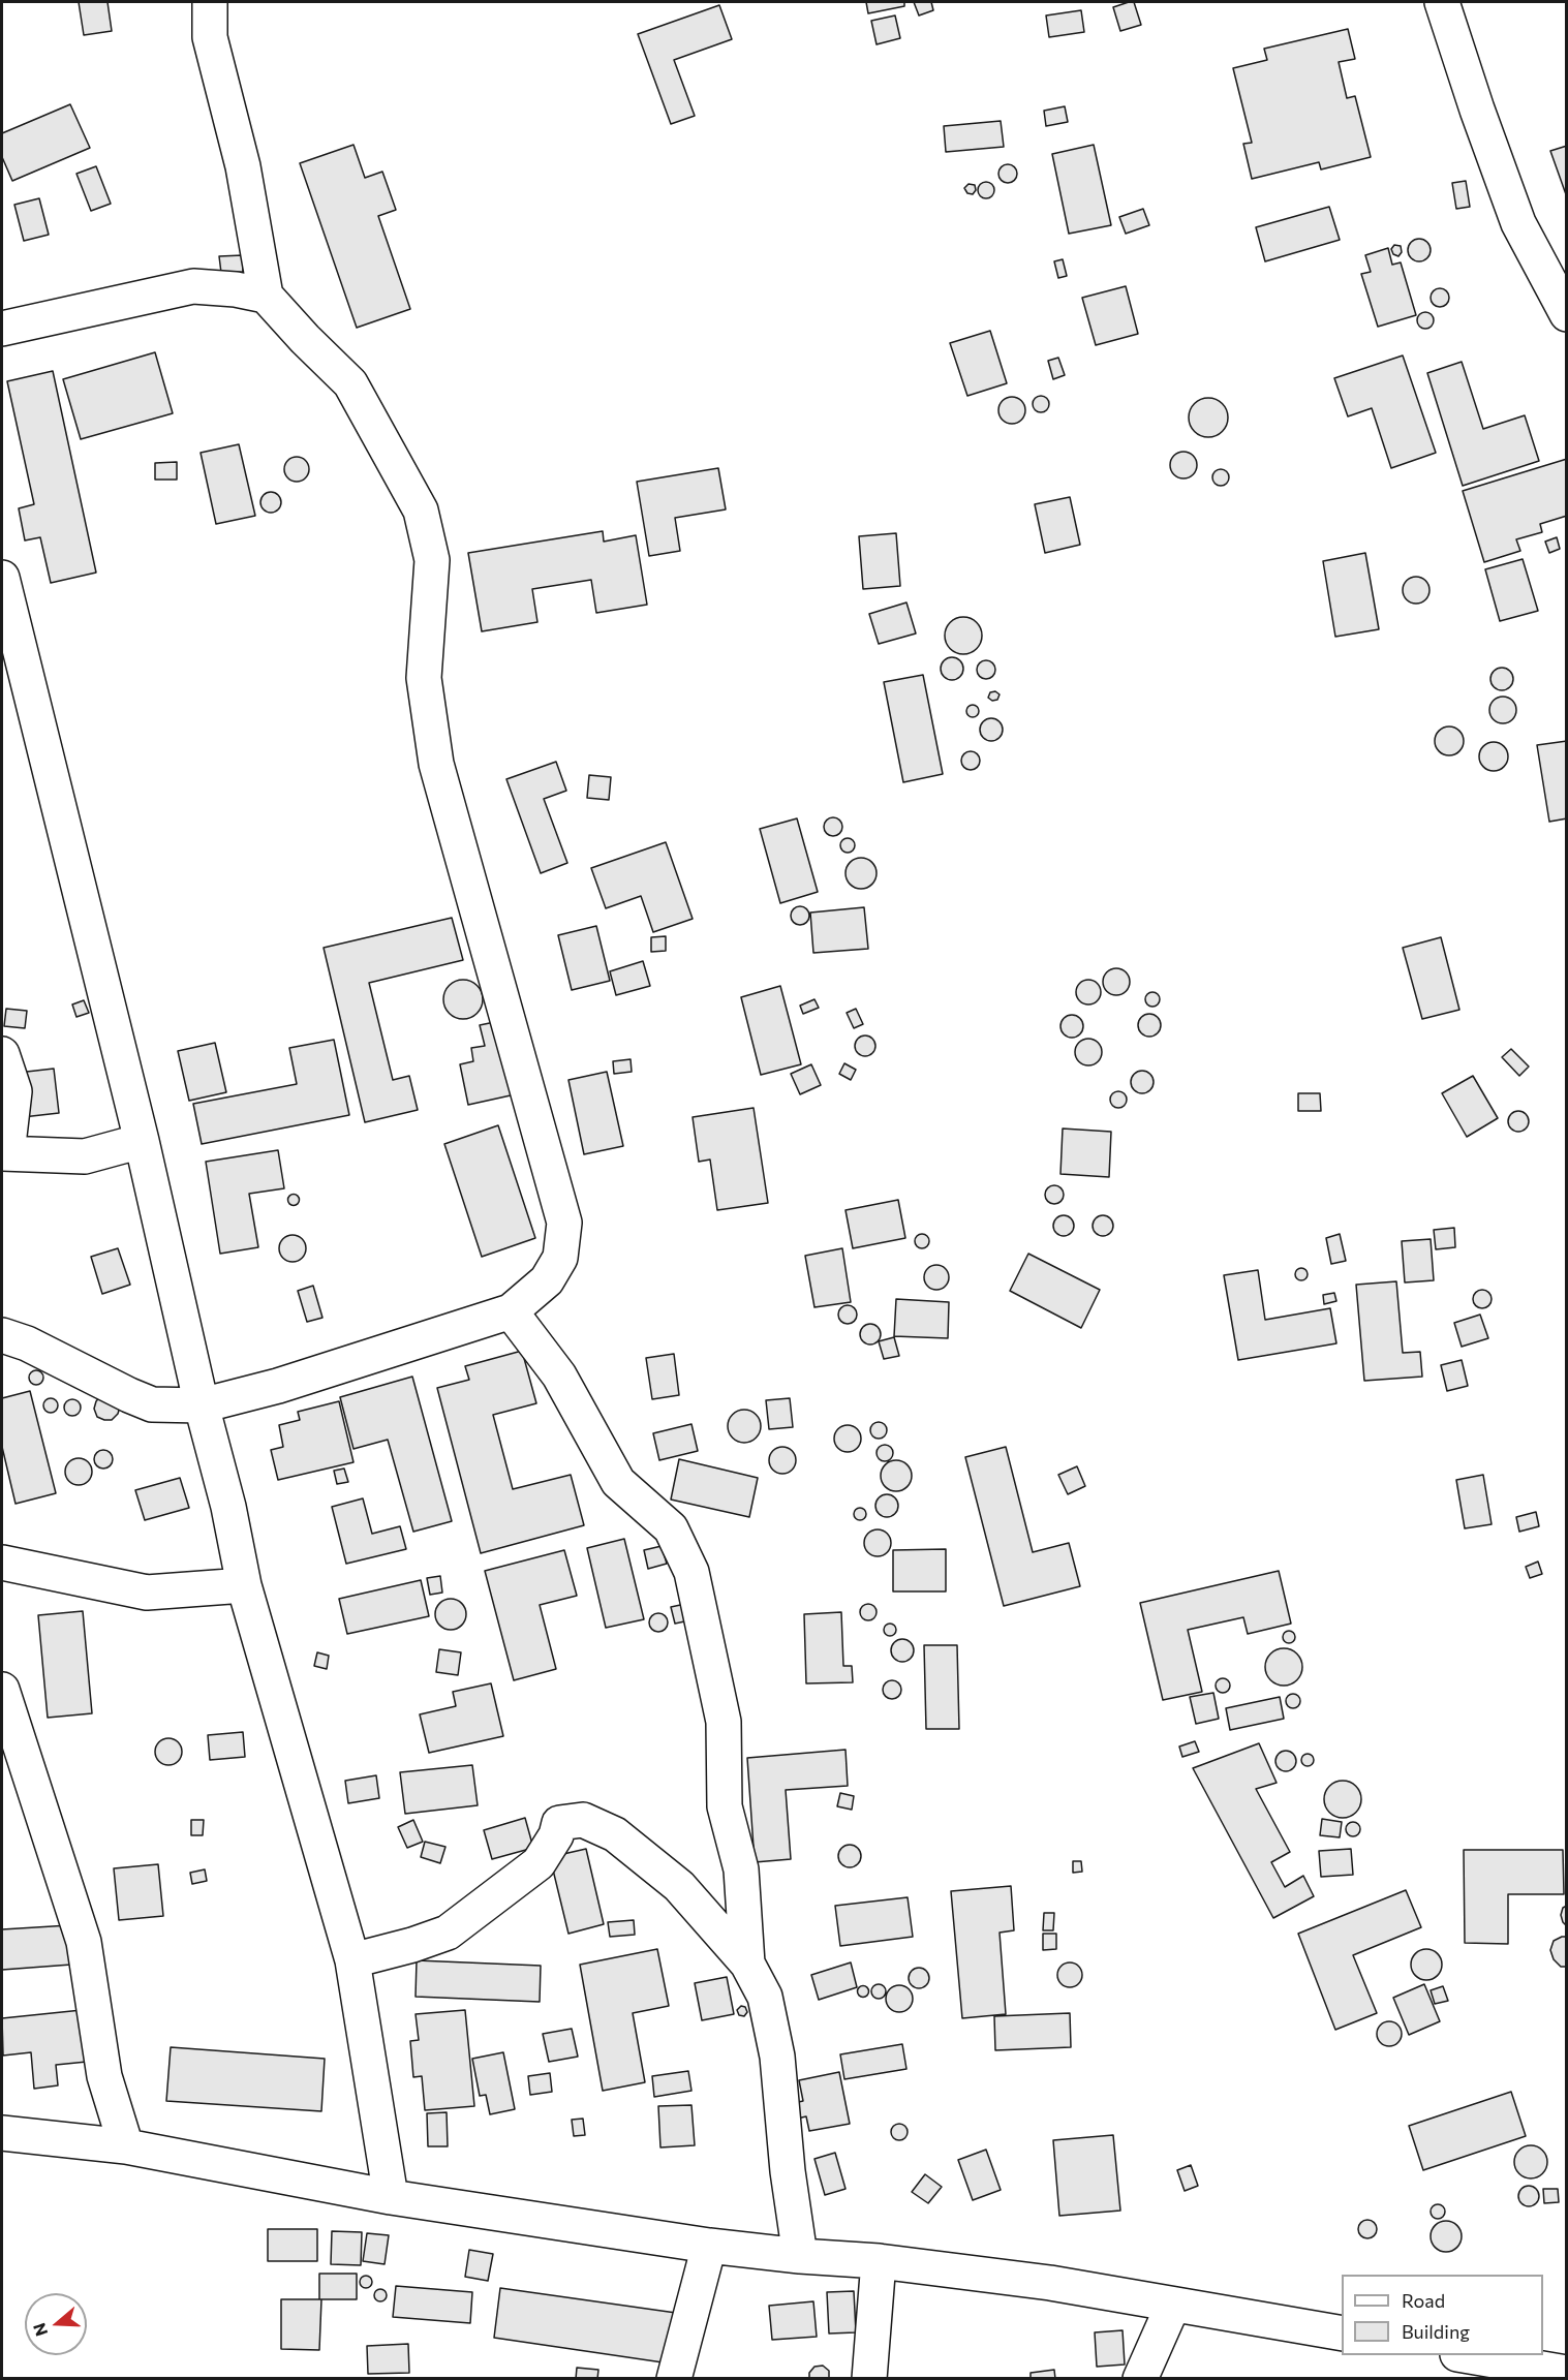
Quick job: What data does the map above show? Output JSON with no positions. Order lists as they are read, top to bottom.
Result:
{
  "legend": ["Road", "Building"],
  "north": "left"
}
